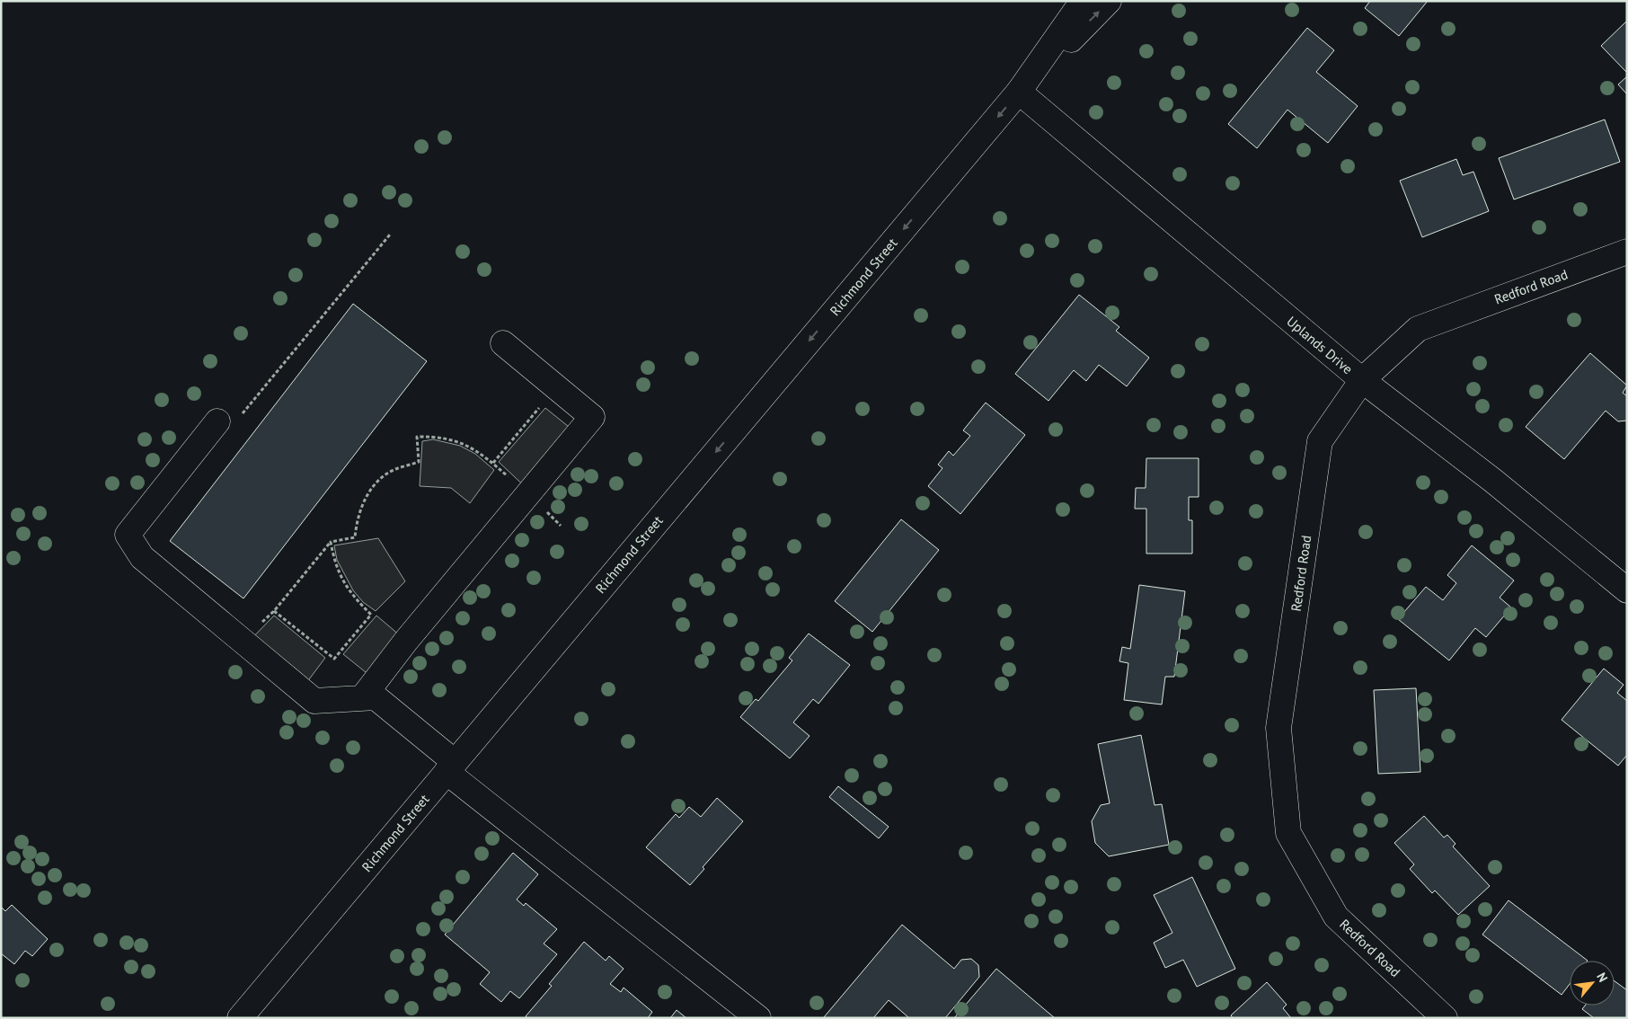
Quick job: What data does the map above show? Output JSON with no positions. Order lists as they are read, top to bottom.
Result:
{
  "streets": {
    "street": ["Richmond Street", "Redford Road", "Uplands Drive"]
  },
  "crossings": [
    ["Richmond Street", "Uplands Drive"],
    ["Redford Road", "Uplands Drive"]
  ],
  "north": "top right"
}
